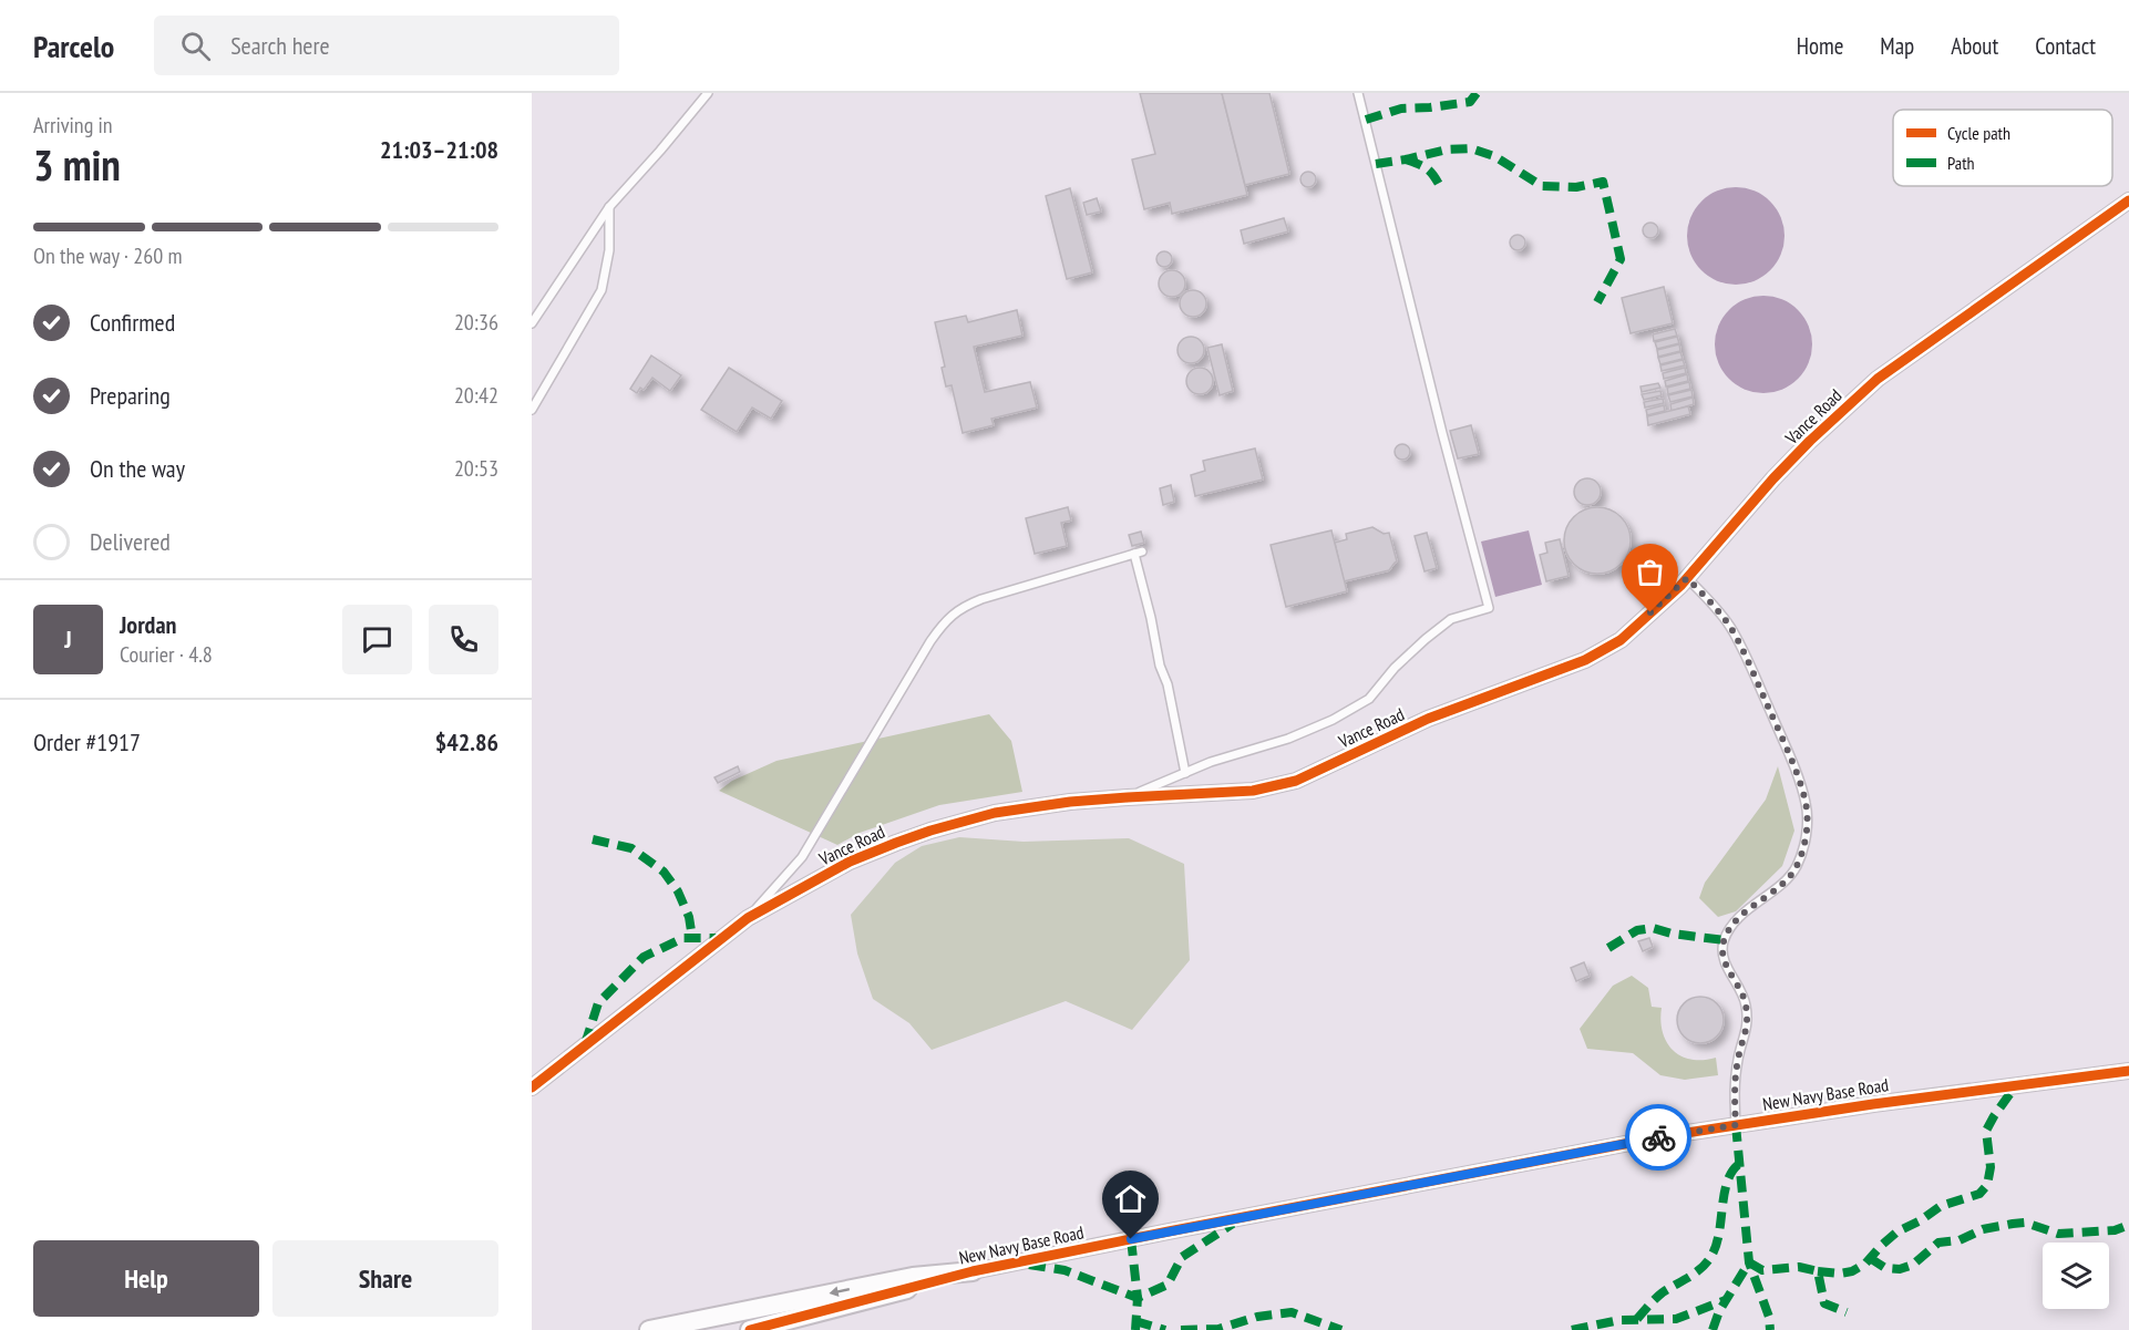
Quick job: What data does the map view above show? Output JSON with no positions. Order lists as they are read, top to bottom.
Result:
{
  "streets": {
    "street": ["Vance Road", "New Navy Base Road"]
  },
  "legend": ["Cycle path", "Path"],
  "page": {
    "header": "Parcelo",
    "search": "Search here",
    "nav": [
      "Home",
      "Map",
      "About",
      "Contact"
    ],
    "heading": ["3 min", "Arriving in", "21:03–21:08"],
    "panel": [
      "Jordan",
      "Courier · 4.8",
      "Order #1917",
      "$42.86"
    ],
    "bar": "On the way · 260 m",
    "list": [
      ["Confirmed", "20:36"],
      ["Preparing", "20:42"],
      ["On the way", "20:53"],
      "Delivered"
    ],
    "round": "J",
    "buttons": ["Help", "Share"]
  }
}
